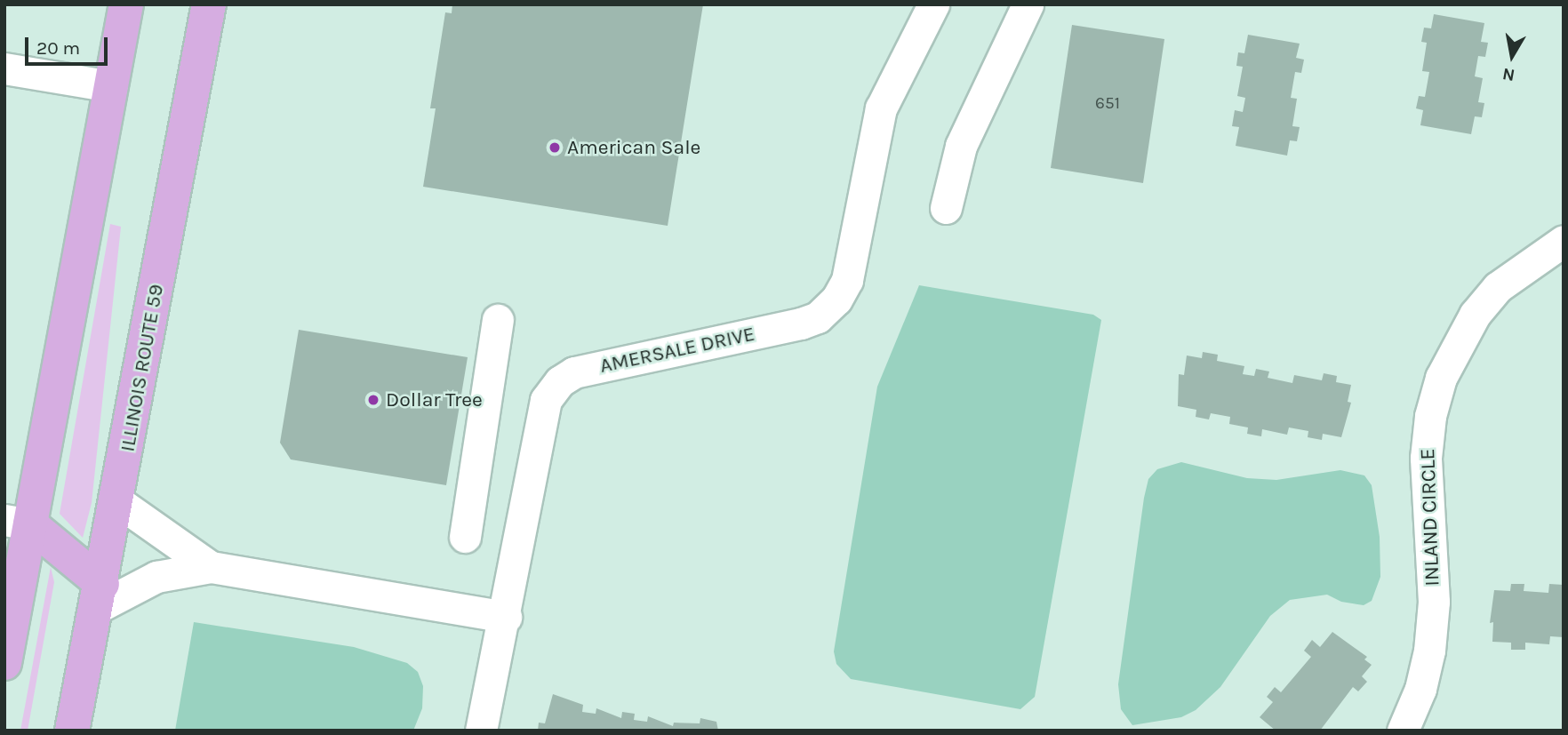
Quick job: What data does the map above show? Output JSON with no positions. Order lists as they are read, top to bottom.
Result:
{
  "streets": {
    "main road": ["ILLINOIS ROUTE 59"],
    "street": ["AMERSALE DRIVE", "INLAND CIRCLE"]
  },
  "places": ["American Sale", "Dollar Tree"],
  "house_numbers": ["651"],
  "scale_bar": "20 m",
  "north": "bottom"
}
